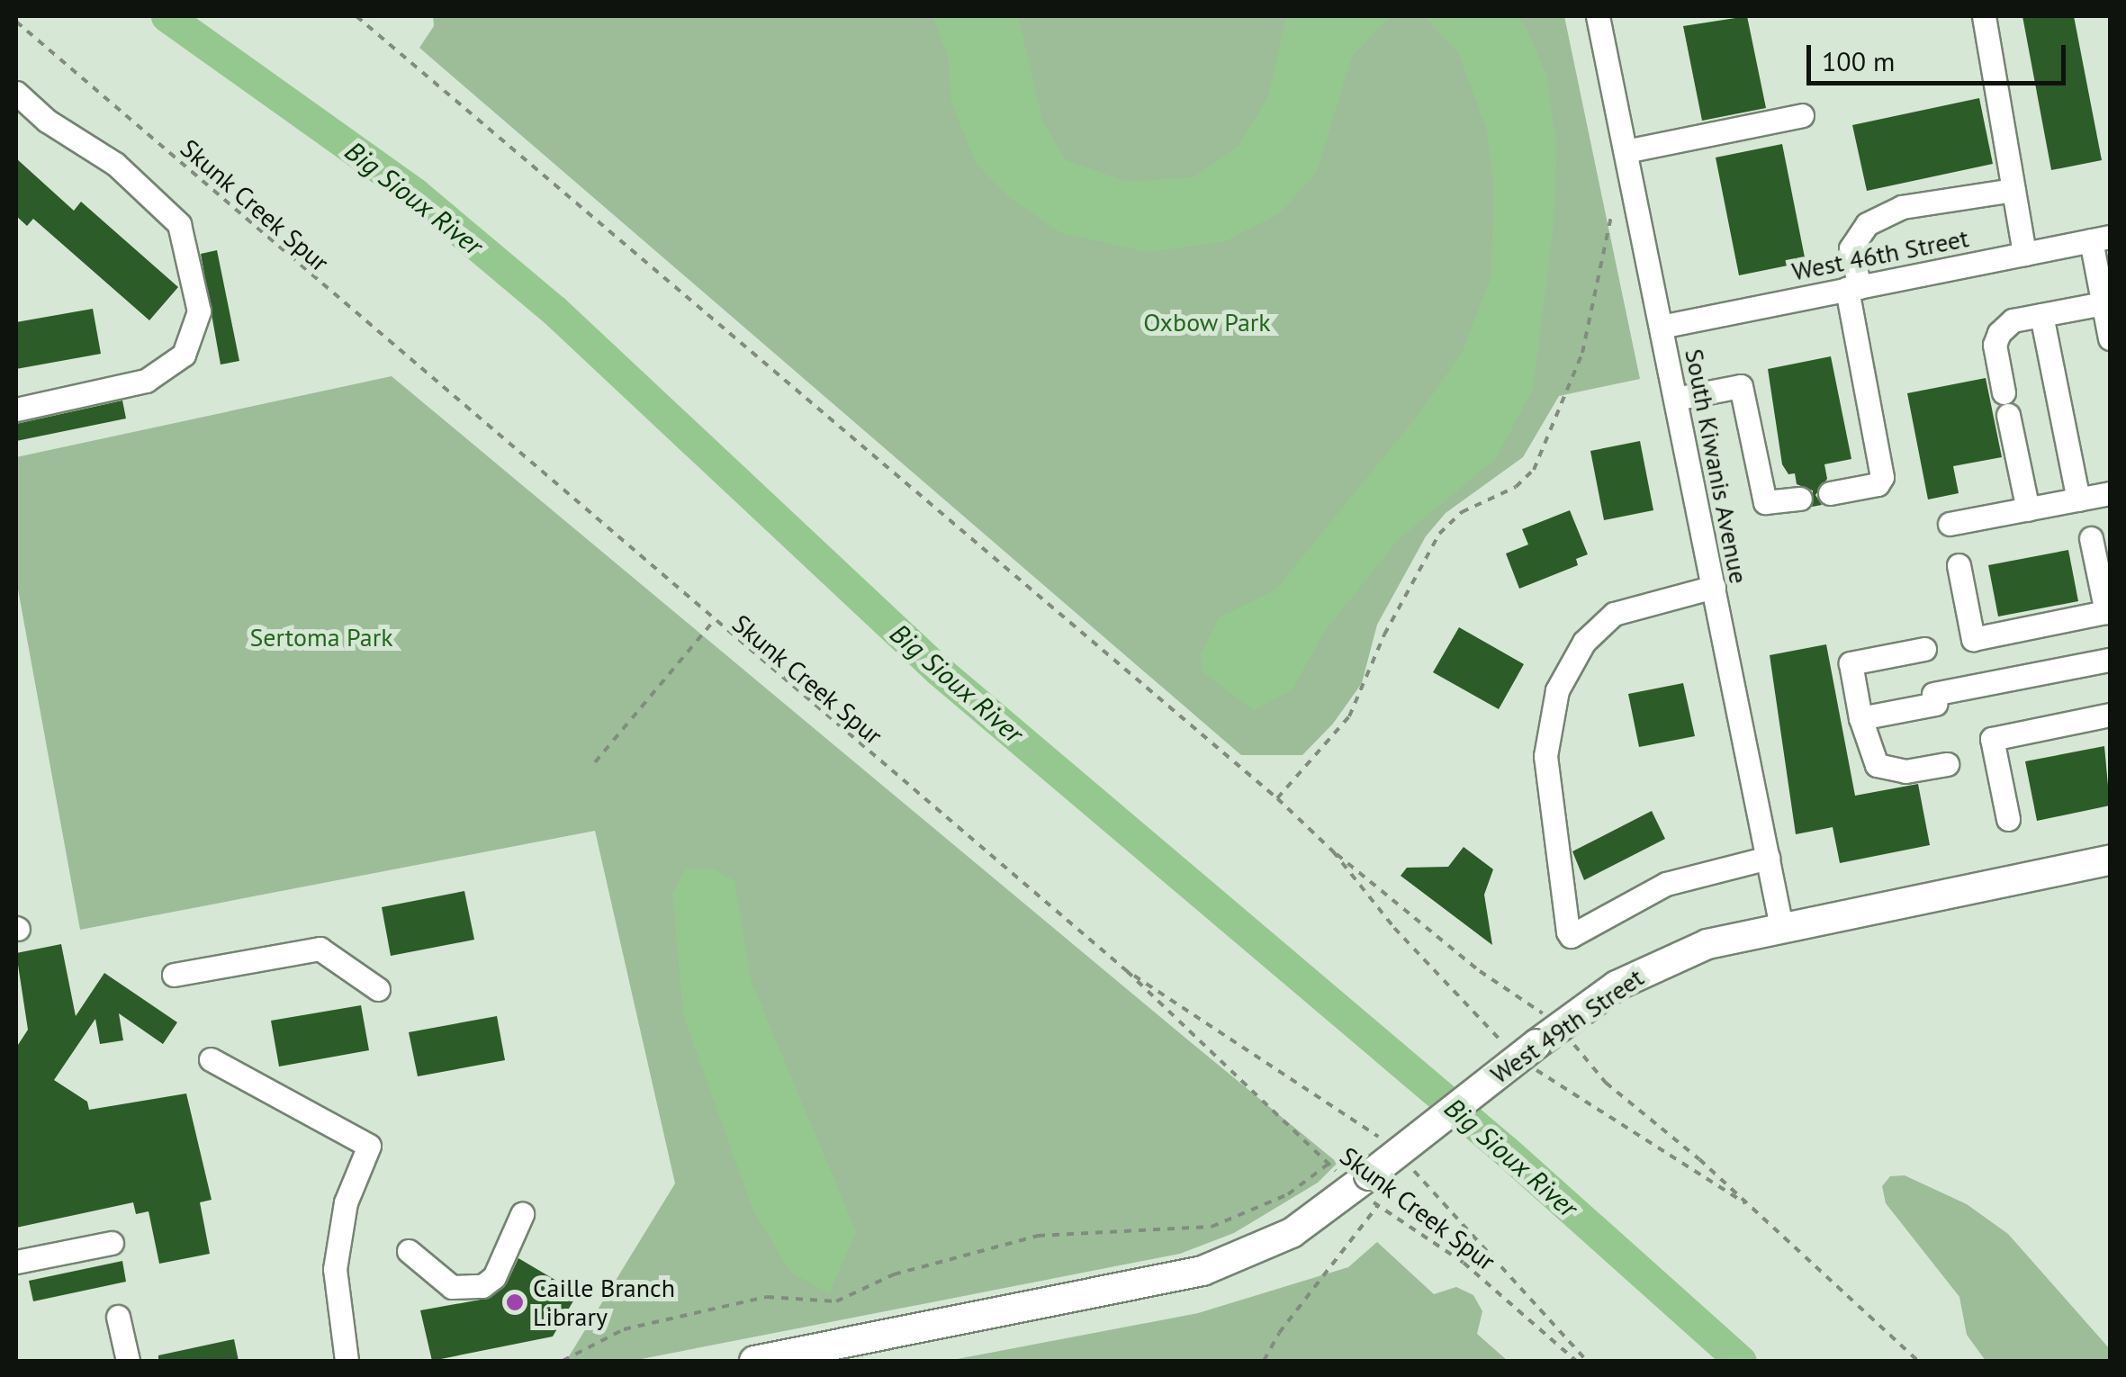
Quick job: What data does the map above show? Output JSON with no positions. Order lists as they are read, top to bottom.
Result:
{
  "streets": {
    "main road": ["West 49th Street"],
    "street": ["West 46th Street", "South Kiwanis Avenue"],
    "path": ["Skunk Creek Spur"]
  },
  "crossings": [
    ["Skunk Creek Spur", "West 49th Street"],
    ["West 46th Street", "South Kiwanis Avenue"],
    ["South Kiwanis Avenue", "West 49th Street"]
  ],
  "water": ["Big Sioux River"],
  "parks": ["Oxbow Park", "Sertoma Park"],
  "places": ["Caille Branch Library"],
  "scale_bar": "100 m"
}
